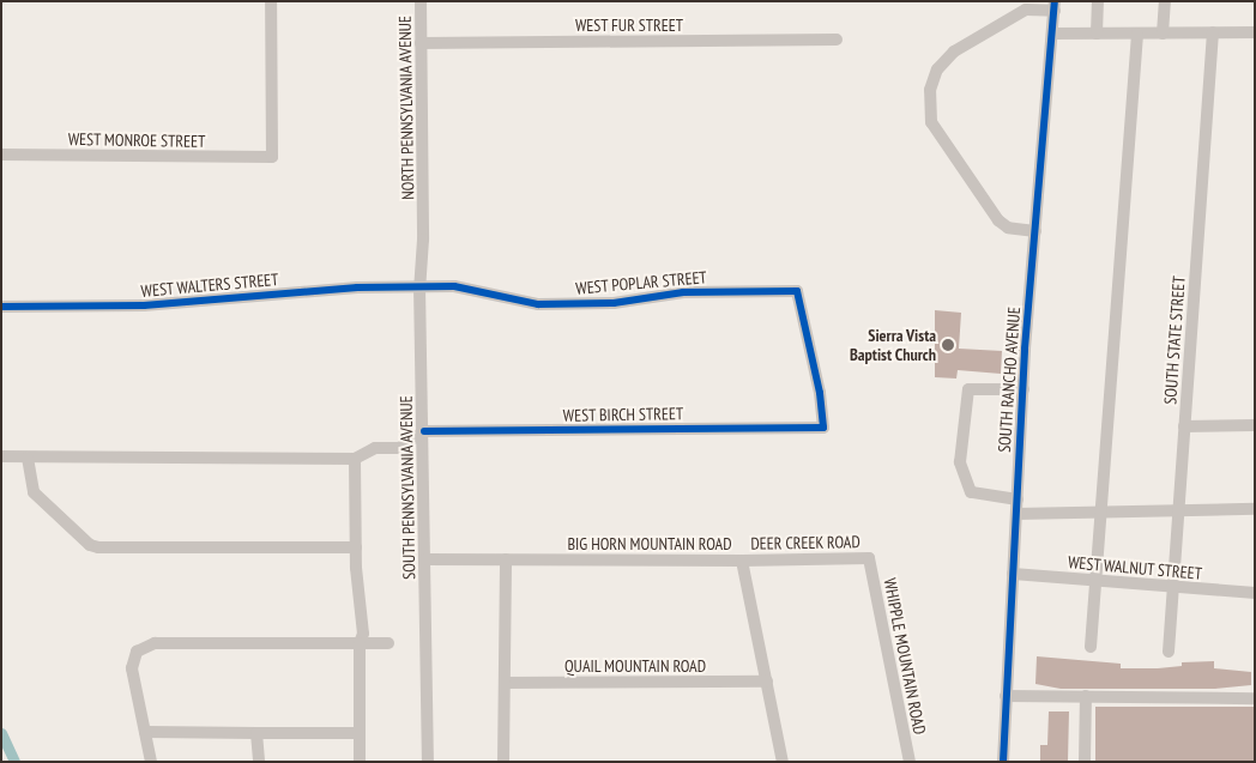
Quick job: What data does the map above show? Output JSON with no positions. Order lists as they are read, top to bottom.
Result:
{
  "streets": {
    "street": [
      "WEST FUR STREET",
      "NORTH PENNSYLVANIA AVENUE",
      "WEST MONROE STREET",
      "WEST POPLAR STREET",
      "WEST WALTERS STREET",
      "SOUTH STATE STREET",
      "SOUTH RANCHO AVENUE",
      "WEST BIRCH STREET",
      "SOUTH PENNSYLVANIA AVENUE",
      "DEER CREEK ROAD",
      "BIG HORN MOUNTAIN ROAD",
      "WEST WALNUT STREET",
      "WHIPPLE MOUNTAIN ROAD",
      "QUAIL MOUNTAIN ROAD"
    ]
  },
  "crossings": [
    ["WEST FUR STREET", "NORTH PENNSYLVANIA AVENUE"],
    ["NORTH PENNSYLVANIA AVENUE", "SOUTH PENNSYLVANIA AVENUE"],
    ["WEST POPLAR STREET", "WEST WALTERS STREET"],
    ["WEST POPLAR STREET", "WEST BIRCH STREET"],
    ["WEST POPLAR STREET", "SOUTH PENNSYLVANIA AVENUE"],
    ["WEST WALTERS STREET", "SOUTH PENNSYLVANIA AVENUE"],
    ["SOUTH STATE STREET", "WEST WALNUT STREET"],
    ["SOUTH RANCHO AVENUE", "WEST WALNUT STREET"],
    ["WEST BIRCH STREET", "SOUTH PENNSYLVANIA AVENUE"],
    ["SOUTH PENNSYLVANIA AVENUE", "BIG HORN MOUNTAIN ROAD"],
    ["DEER CREEK ROAD", "BIG HORN MOUNTAIN ROAD"],
    ["DEER CREEK ROAD", "WHIPPLE MOUNTAIN ROAD"],
    ["BIG HORN MOUNTAIN ROAD", "QUAIL MOUNTAIN ROAD"]
  ],
  "places": ["Sierra Vista Baptist Church"]
}
